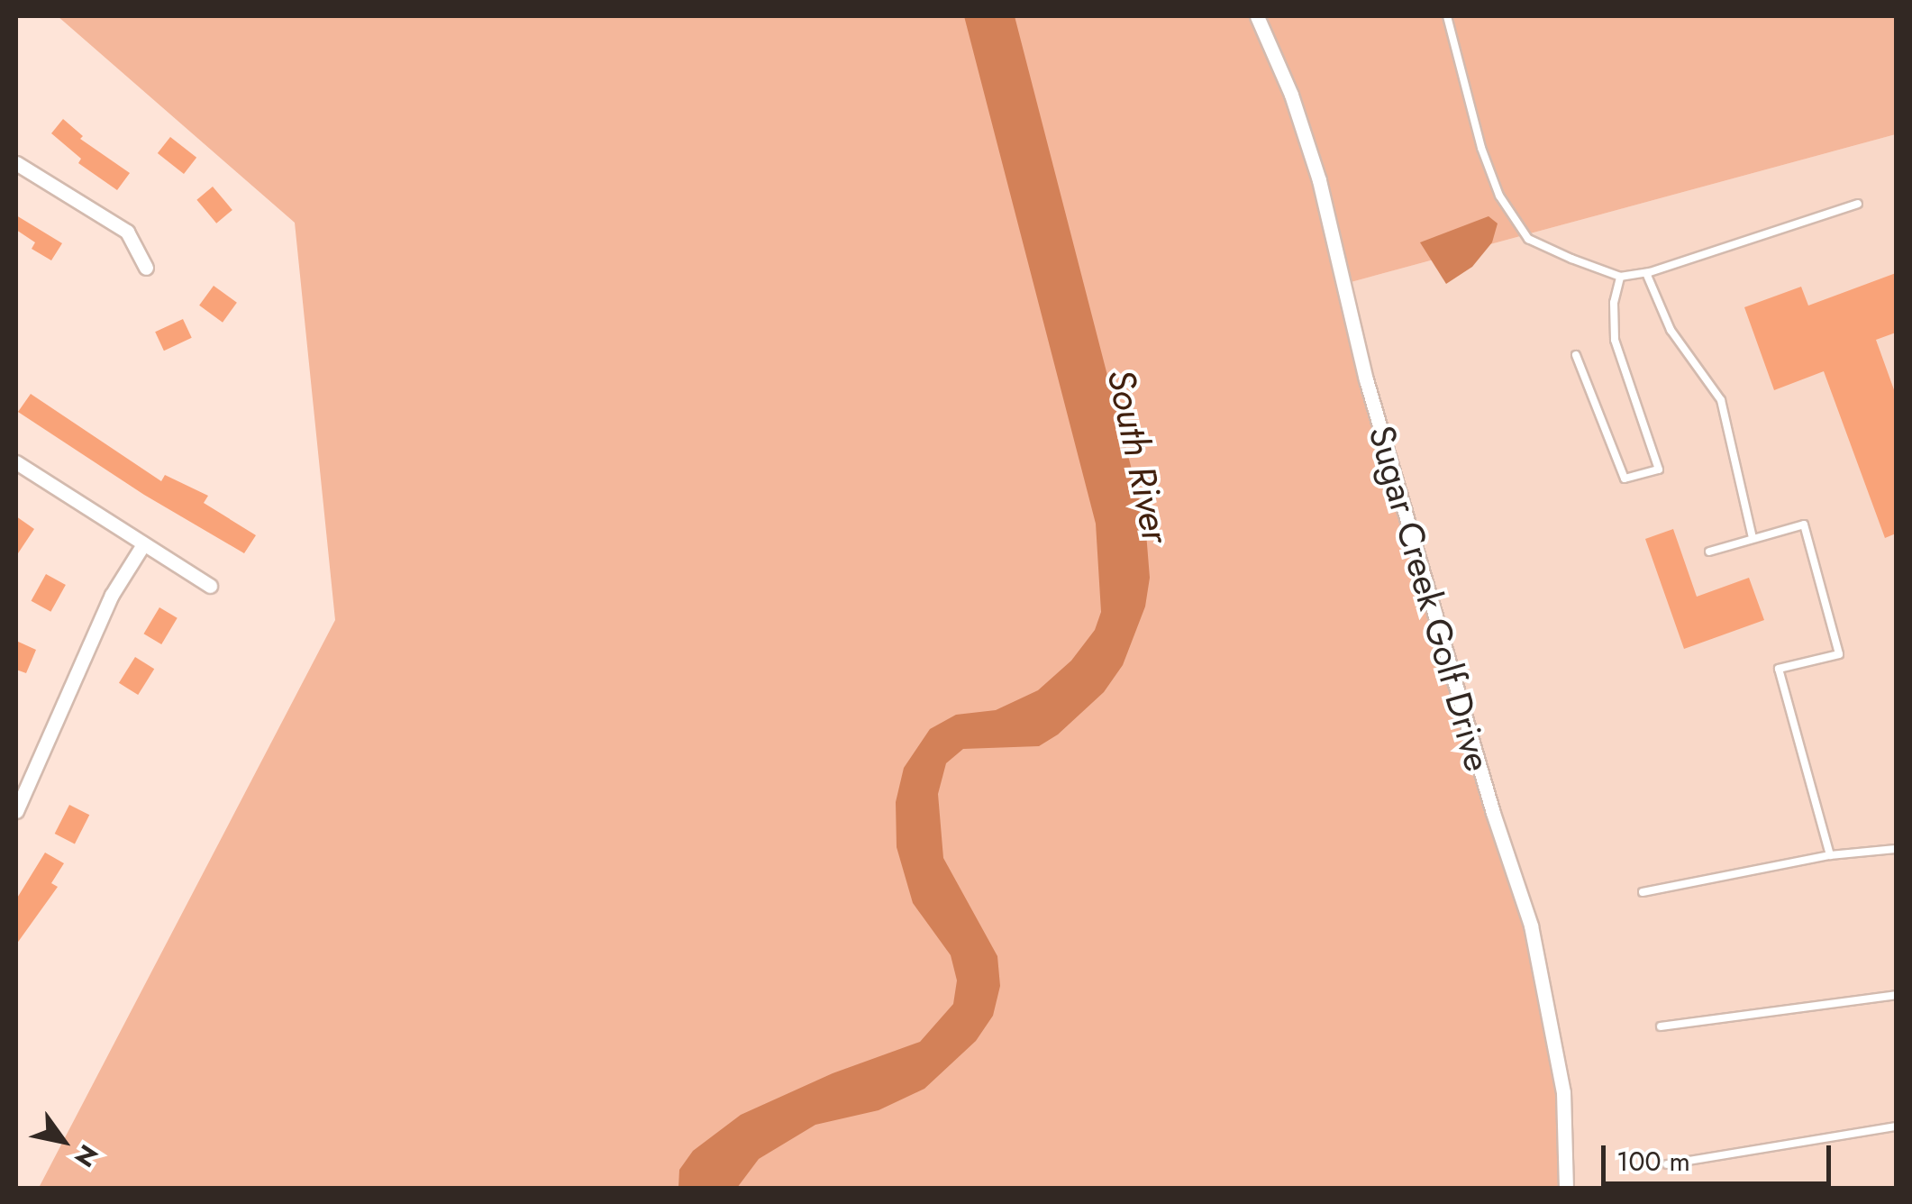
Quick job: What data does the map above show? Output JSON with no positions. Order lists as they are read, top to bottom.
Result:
{
  "streets": {
    "street": ["Sugar Creek Golf Drive"]
  },
  "water": ["South River"],
  "scale_bar": "100 m",
  "north": "bottom right"
}
